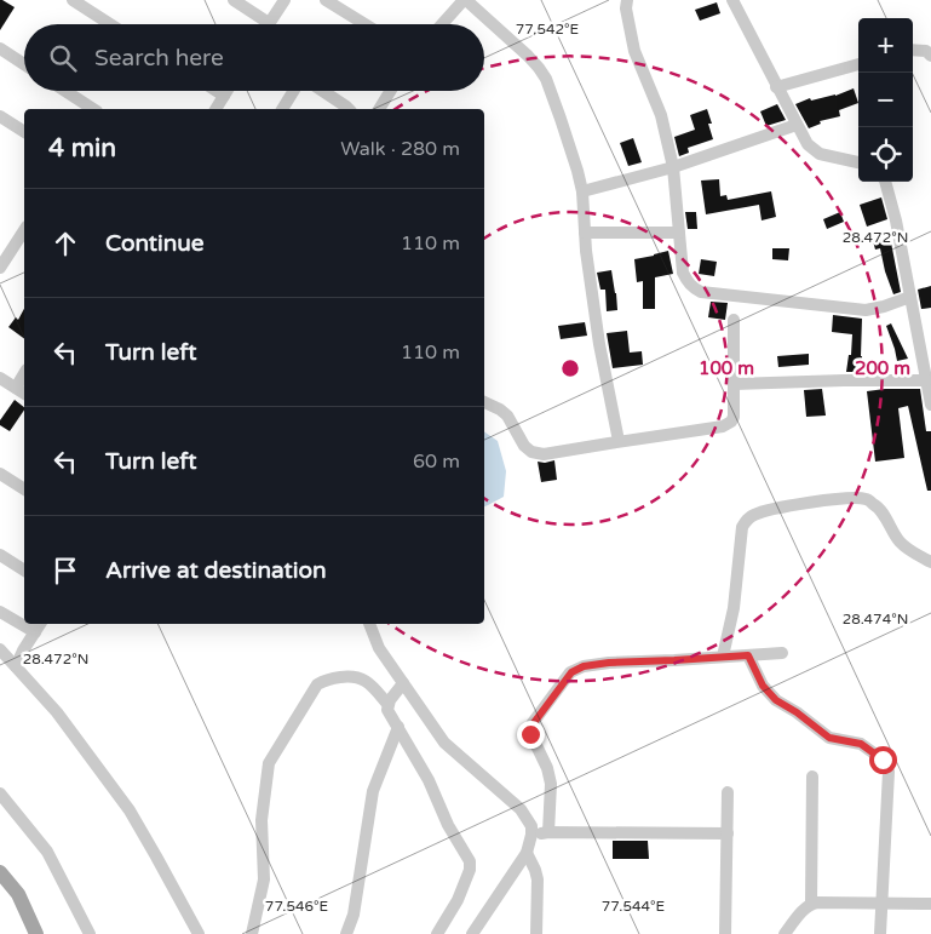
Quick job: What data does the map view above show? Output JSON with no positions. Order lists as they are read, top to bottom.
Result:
{
  "page": {
    "map_buttons": ["+", "−"],
    "search": "Search here",
    "heading": ["4 min", "Walk · 280 m"],
    "list": [
      ["Continue", "110 m"],
      ["Turn left", "110 m"],
      ["Turn left", "60 m"],
      "Arrive at destination"
    ]
  },
  "coordinates": [
    "77.542°E",
    "28.472°N",
    "28.474°N",
    "77.544°E",
    "77.546°E"
  ],
  "rings": ["100 m", "200 m"]
}
